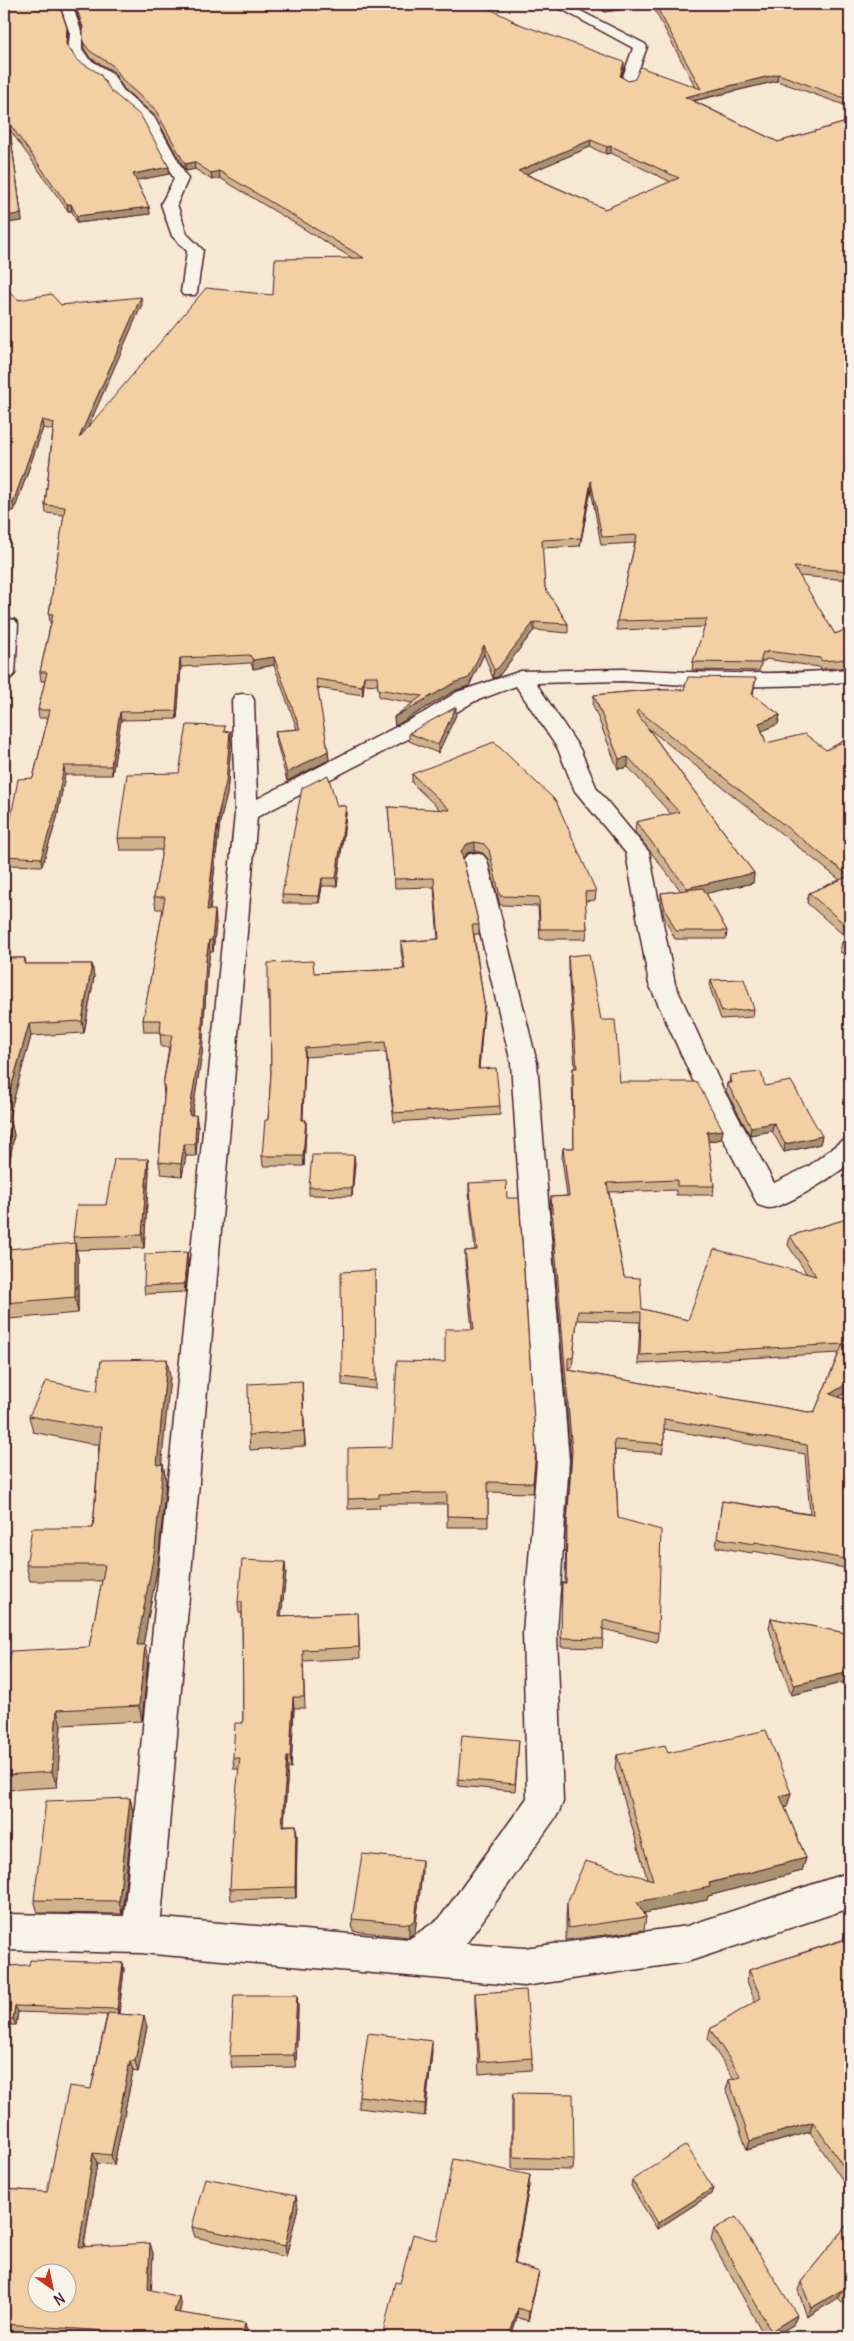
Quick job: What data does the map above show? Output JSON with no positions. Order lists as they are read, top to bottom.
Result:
{
  "north": "bottom right"
}
